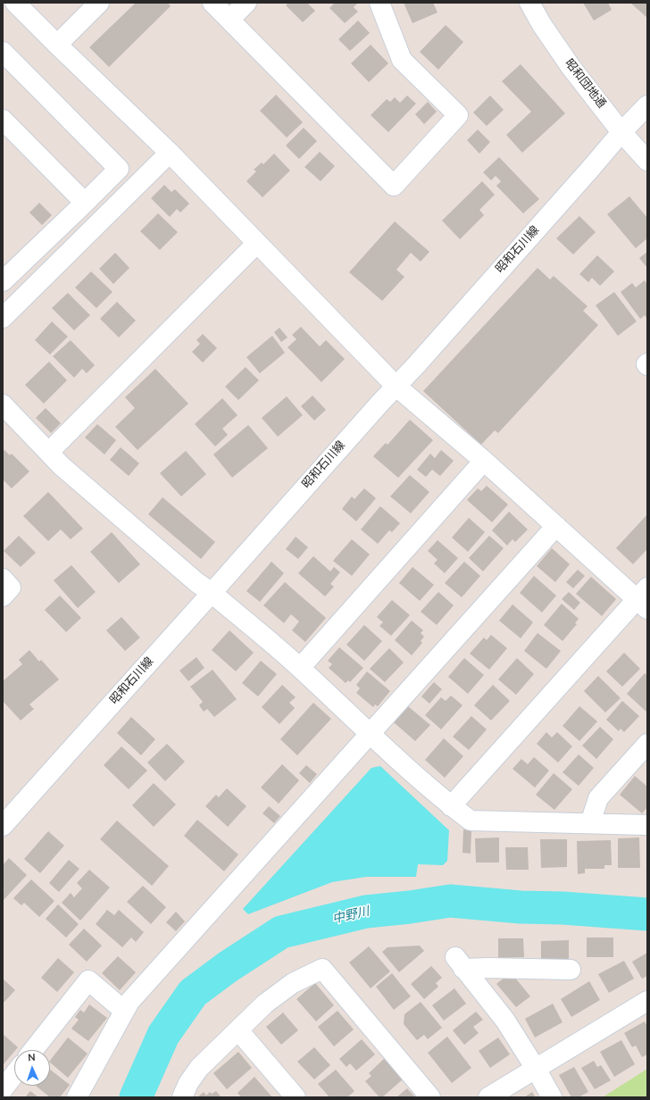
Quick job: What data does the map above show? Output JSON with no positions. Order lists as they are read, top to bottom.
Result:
{
  "streets": {
    "street": ["昭和団地通", "昭和石川線"]
  },
  "crossings": [
    ["昭和団地通", "昭和石川線"]
  ],
  "water": ["中野川"],
  "north": "top"
}
